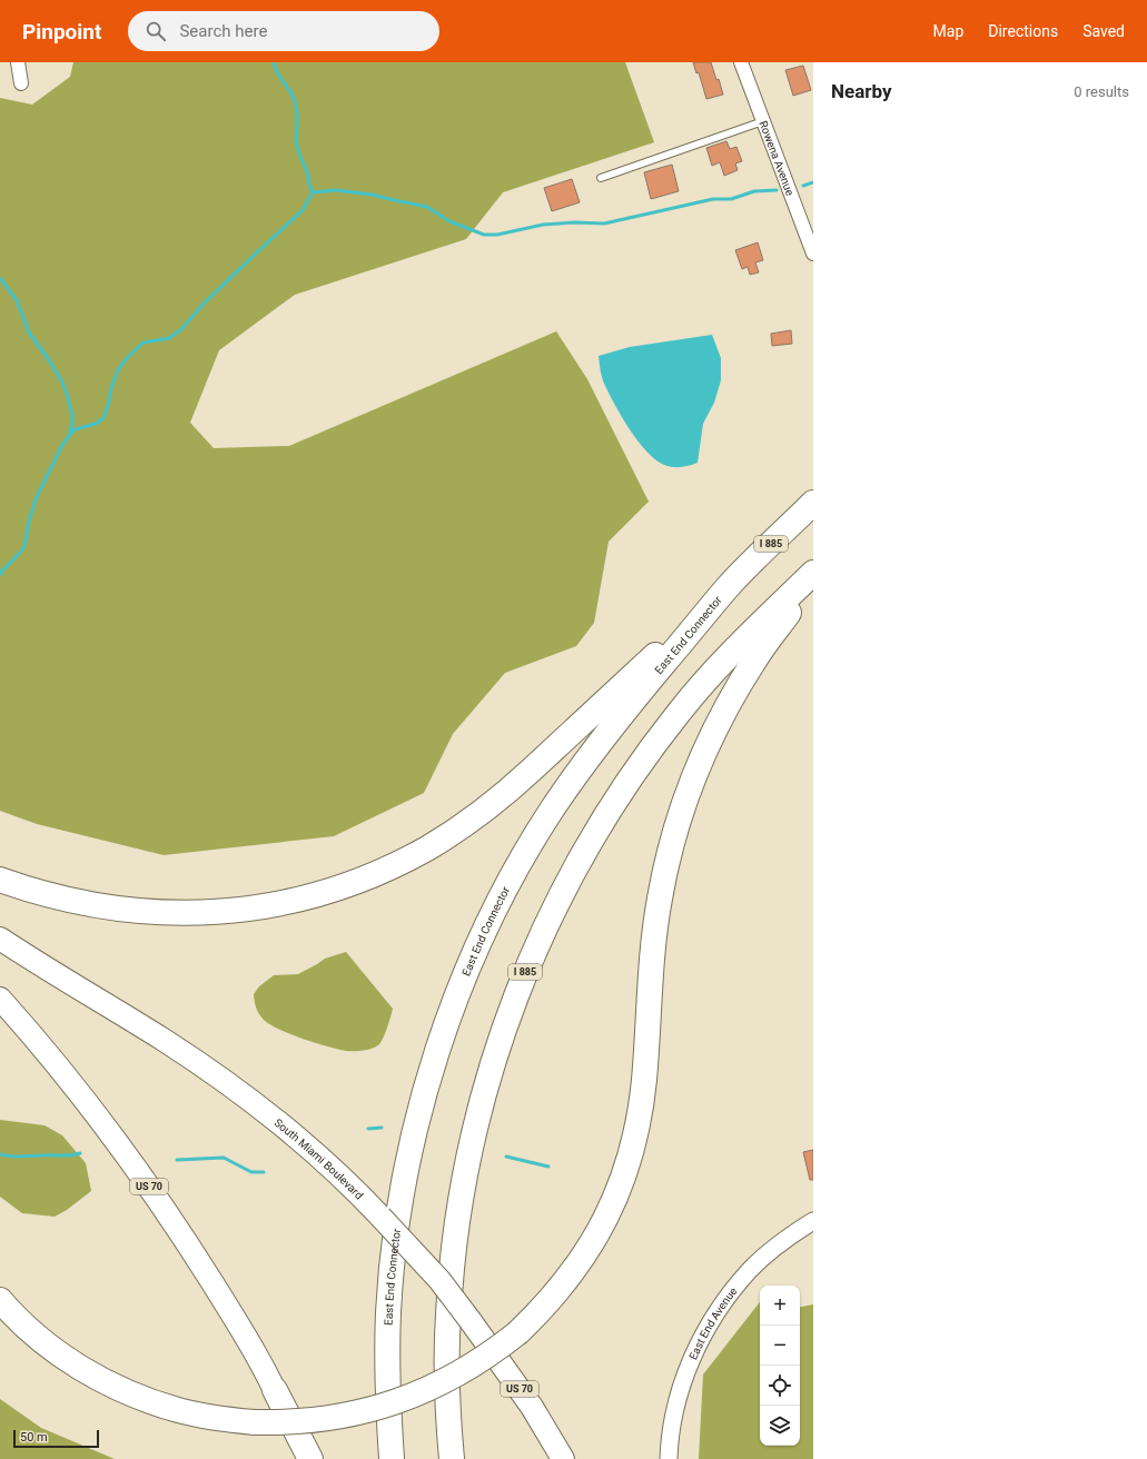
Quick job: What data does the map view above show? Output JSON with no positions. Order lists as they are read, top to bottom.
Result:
{
  "streets": {
    "highway": [
      "I 885",
      "East End Connector",
      "South Miami Boulevard",
      "US 70"
    ],
    "street": ["Rowena Avenue", "East End Avenue"]
  },
  "scale_bar": "50 m",
  "page": {
    "header": "Pinpoint",
    "search": "Search here",
    "nav": ["Map", "Directions", "Saved"],
    "heading": ["Nearby", "0 results"],
    "map_buttons": ["+", "−"],
    "scale": "50 m"
  }
}
